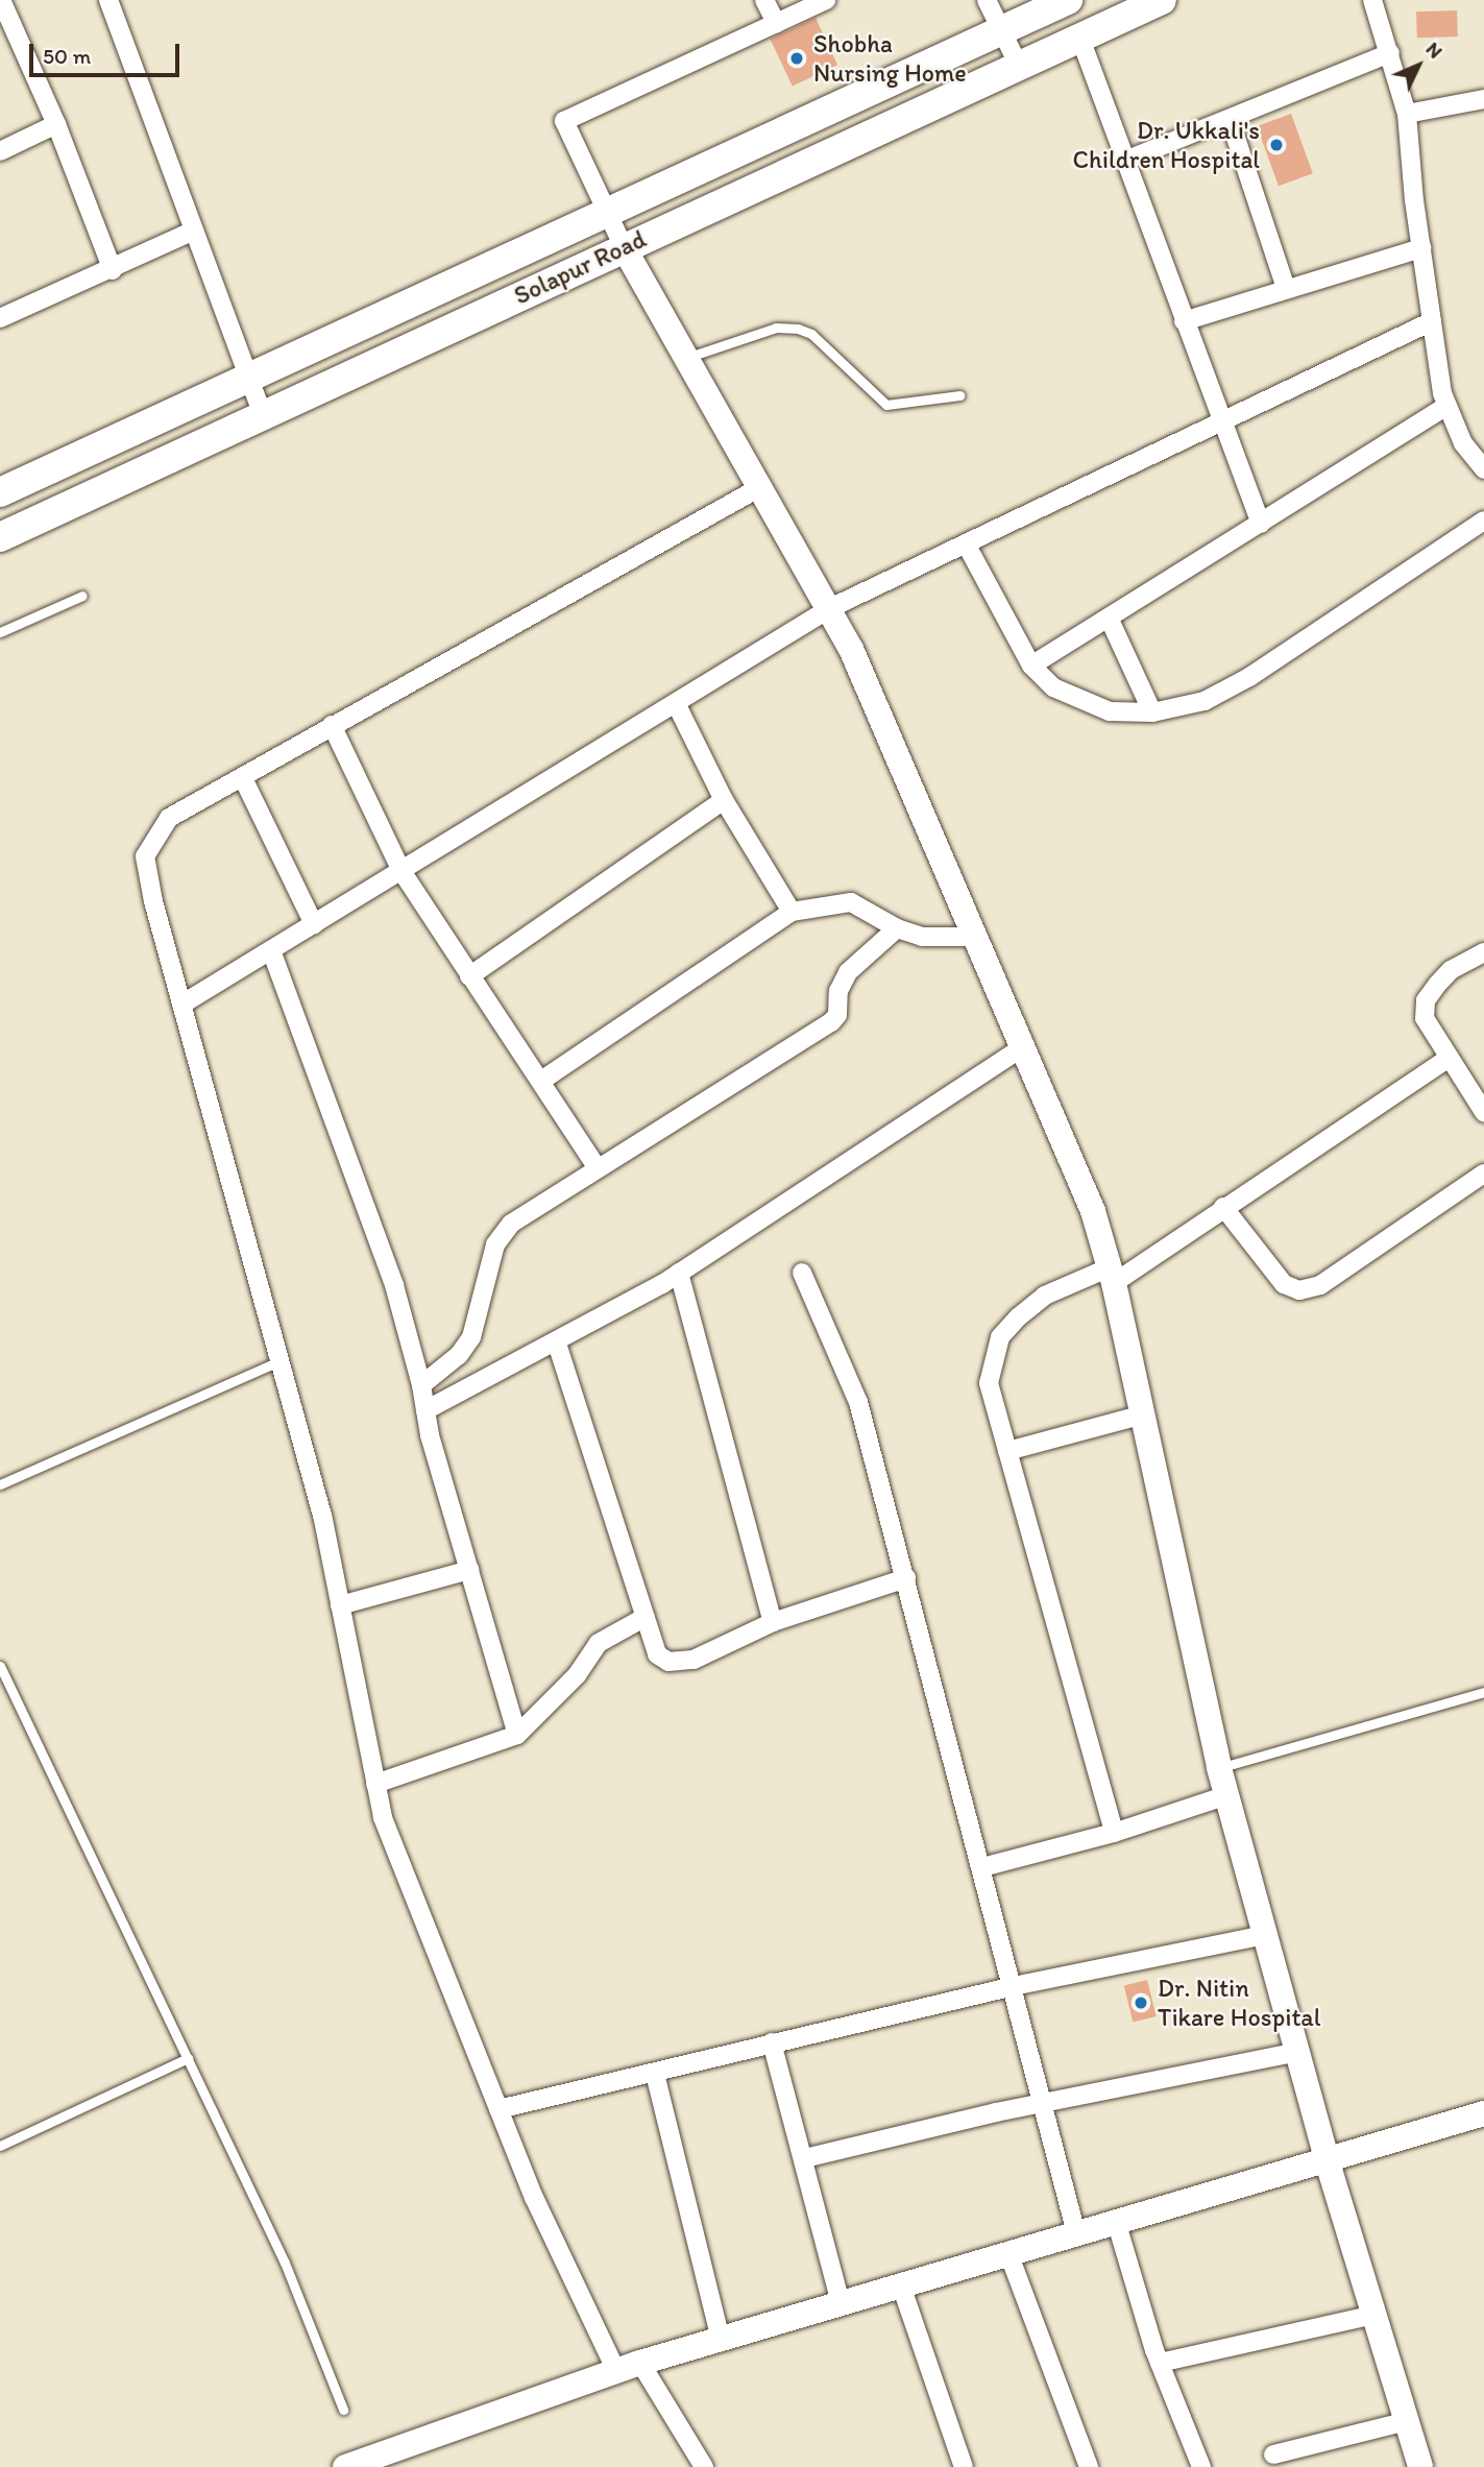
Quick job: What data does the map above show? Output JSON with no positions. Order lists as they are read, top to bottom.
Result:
{
  "streets": {
    "main road": ["Solapur Road"]
  },
  "places": ["Shobha Nursing Home", "Dr. Ukkali's Children Hospital", "Dr. Nitin Tikare Hospital"],
  "scale_bar": "50 m",
  "north": "top right"
}
